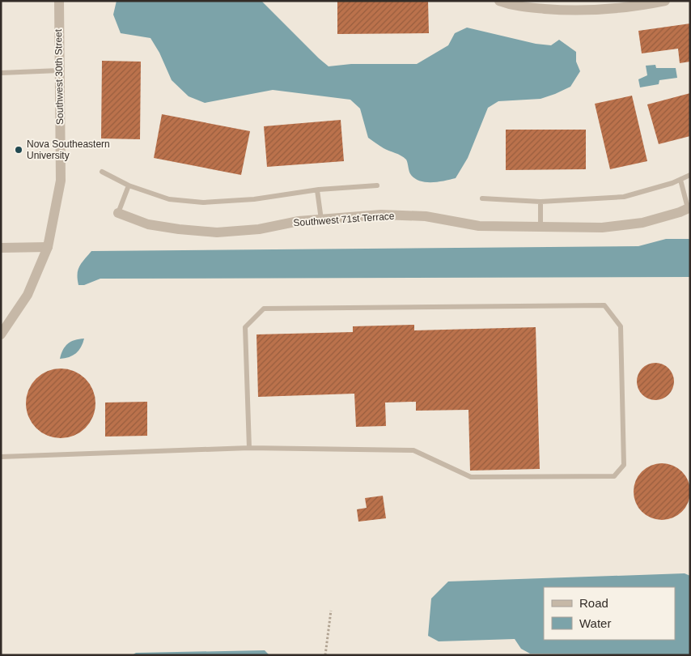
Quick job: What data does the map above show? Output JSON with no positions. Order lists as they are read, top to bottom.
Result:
{
  "streets": {
    "street": ["Southwest 30th Street", "Southwest 71st Terrace"]
  },
  "places": ["Nova Southeastern University"],
  "legend": ["Road", "Water"]
}
